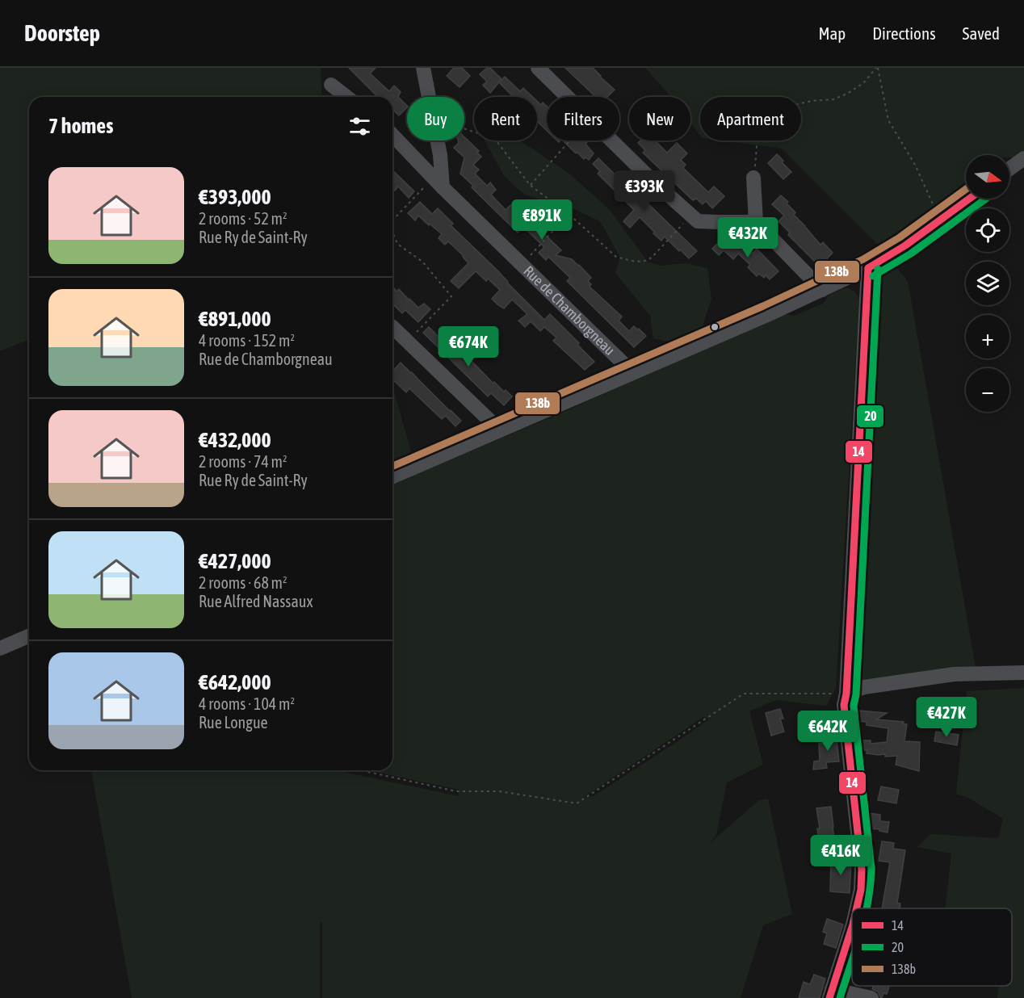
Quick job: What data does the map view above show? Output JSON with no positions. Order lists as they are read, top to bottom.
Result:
{
  "streets": {
    "street": ["Rue de Chamborgneau"]
  },
  "lines": ["transit line 138b", "transit line 14", "transit line 20"],
  "legend": ["14", "20", "138b"],
  "north": "right",
  "page": {
    "header": "Doorstep",
    "nav": ["Map", "Directions", "Saved"],
    "chip": [
      "Buy",
      "Rent",
      "Filters",
      "New",
      "Apartment"
    ],
    "heading": "7 homes",
    "map_buttons": ["+", "−"],
    "list": [
      {
        "name": "€393,000",
        "note": "2 rooms · 52 m² · Rue Ry de Saint-Ry"
      },
      {
        "name": "€891,000",
        "note": "4 rooms · 152 m² · Rue de Chamborgneau"
      },
      {
        "name": "€432,000",
        "note": "2 rooms · 74 m² · Rue Ry de Saint-Ry"
      },
      {
        "name": "€427,000",
        "note": "2 rooms · 68 m² · Rue Alfred Nassaux"
      },
      {
        "name": "€642,000",
        "note": "4 rooms · 104 m² · Rue Longue"
      }
    ],
    "price": [
      "€393K",
      "€891K",
      "€432K",
      "€674K",
      "€427K",
      "€642K",
      "€416K"
    ]
  }
}
